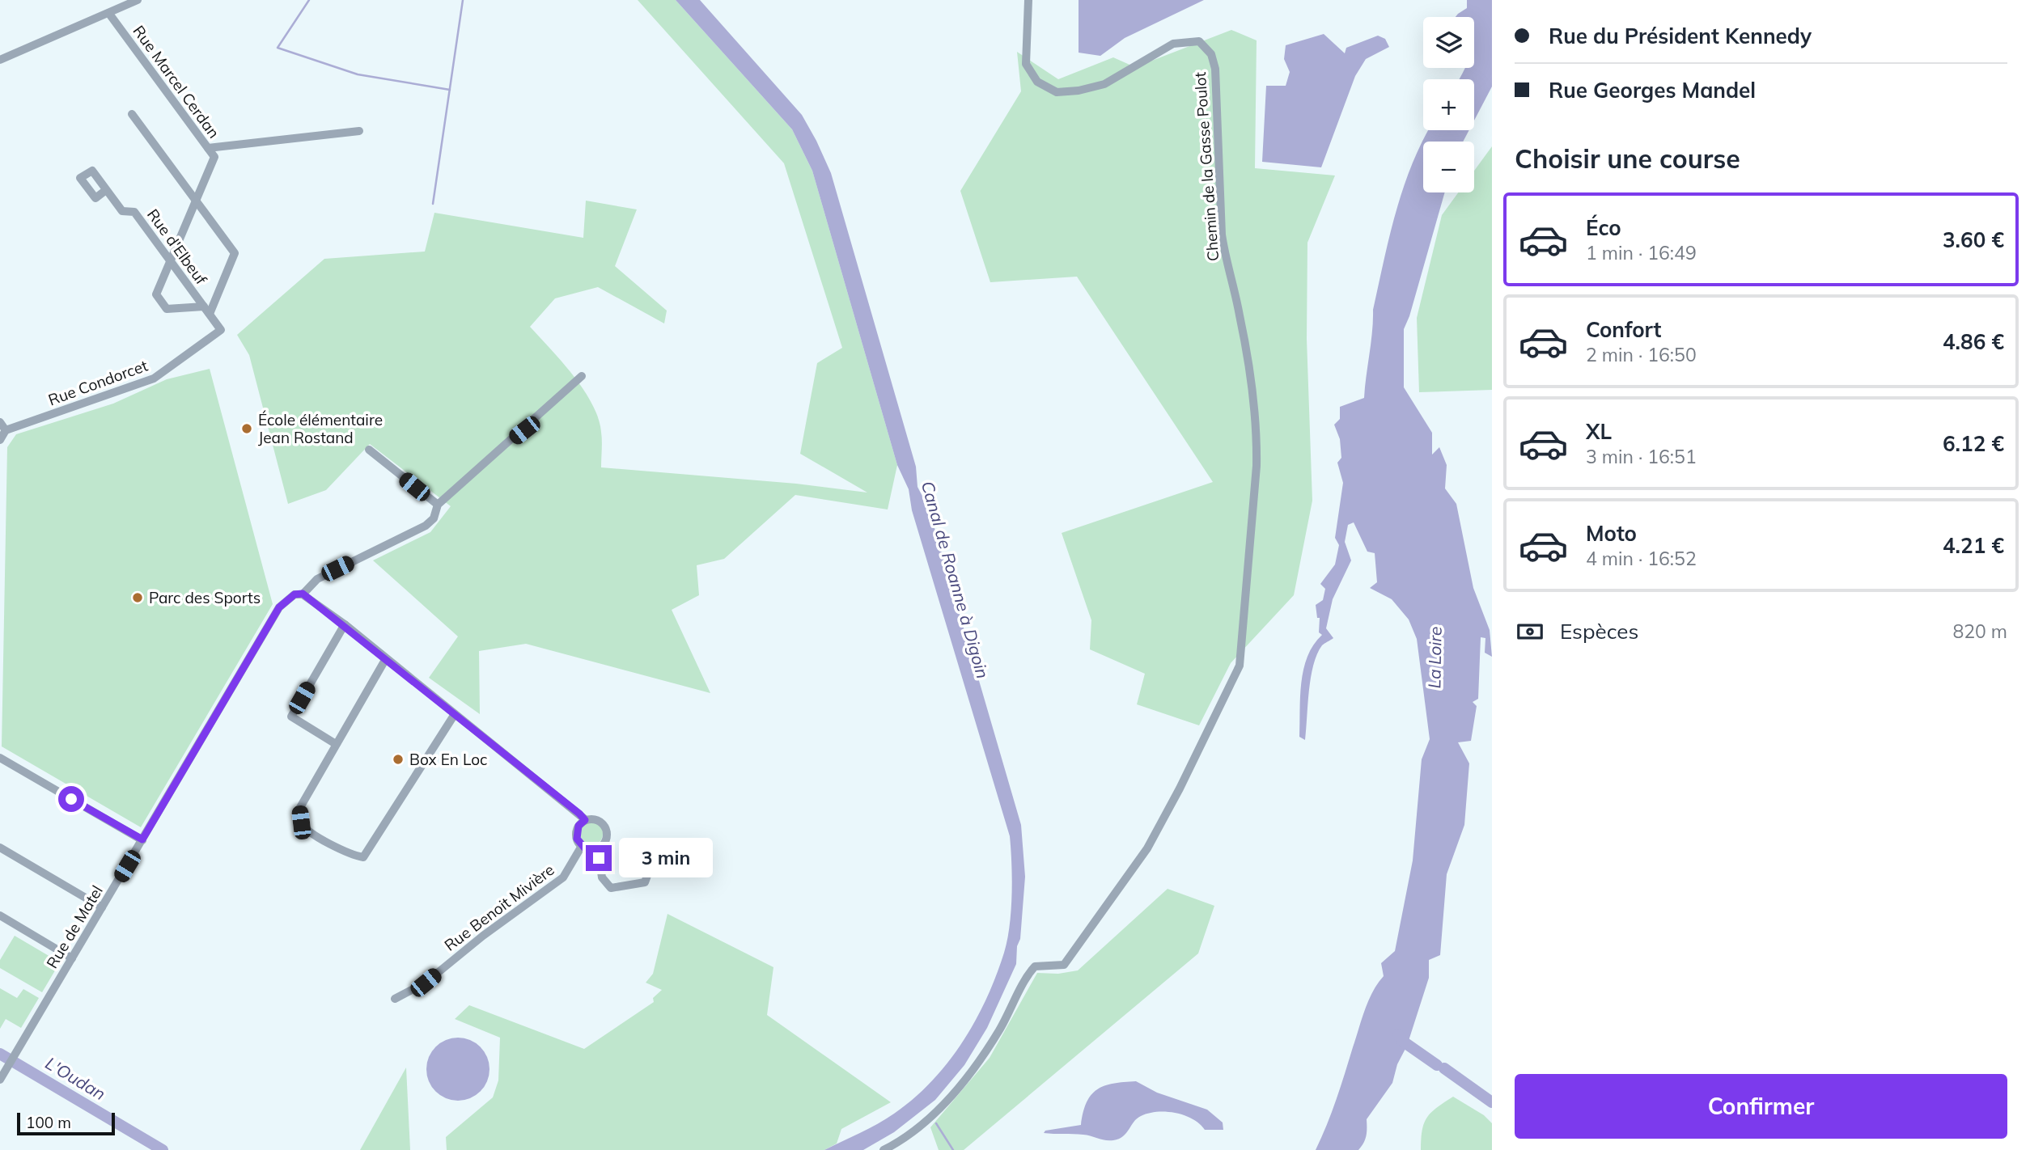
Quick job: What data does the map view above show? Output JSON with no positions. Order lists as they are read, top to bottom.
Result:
{
  "streets": {
    "street": [
      "Rue Marcel Cerdan",
      "Chemin de la Gasse Poulot",
      "Rue d'Elbeuf",
      "Rue Condorcet",
      "Rue Benoit Mivière",
      "Rue de Matel"
    ]
  },
  "crossings": [
    ["Rue Marcel Cerdan", "Rue d'Elbeuf"],
    ["Rue d'Elbeuf", "Rue Condorcet"]
  ],
  "water": ["Canal de Roanne à Digoin", "La Loire", "L'Oudan"],
  "places": ["École élémentaire Jean Rostand", "Parc des Sports", "Box En Loc"],
  "scale_bar": "100 m",
  "page": {
    "banner": ["Rue du Président Kennedy", "Rue Georges Mandel"],
    "map_buttons": ["+", "−"],
    "heading": "Choisir une course",
    "list": [
      {
        "name": "Éco",
        "note": "1 min · 16:49",
        "value": "3.60 €"
      },
      {
        "name": "Confort",
        "note": "2 min · 16:50",
        "value": "4.86 €"
      },
      {
        "name": "XL",
        "note": "3 min · 16:51",
        "value": "6.12 €"
      },
      {
        "name": "Moto",
        "note": "4 min · 16:52",
        "value": "4.21 €"
      }
    ],
    "pay": ["Espèces", "820 m"],
    "bubble": "3 min",
    "buttons": "Confirmer",
    "scale": "100 m"
  }
}
